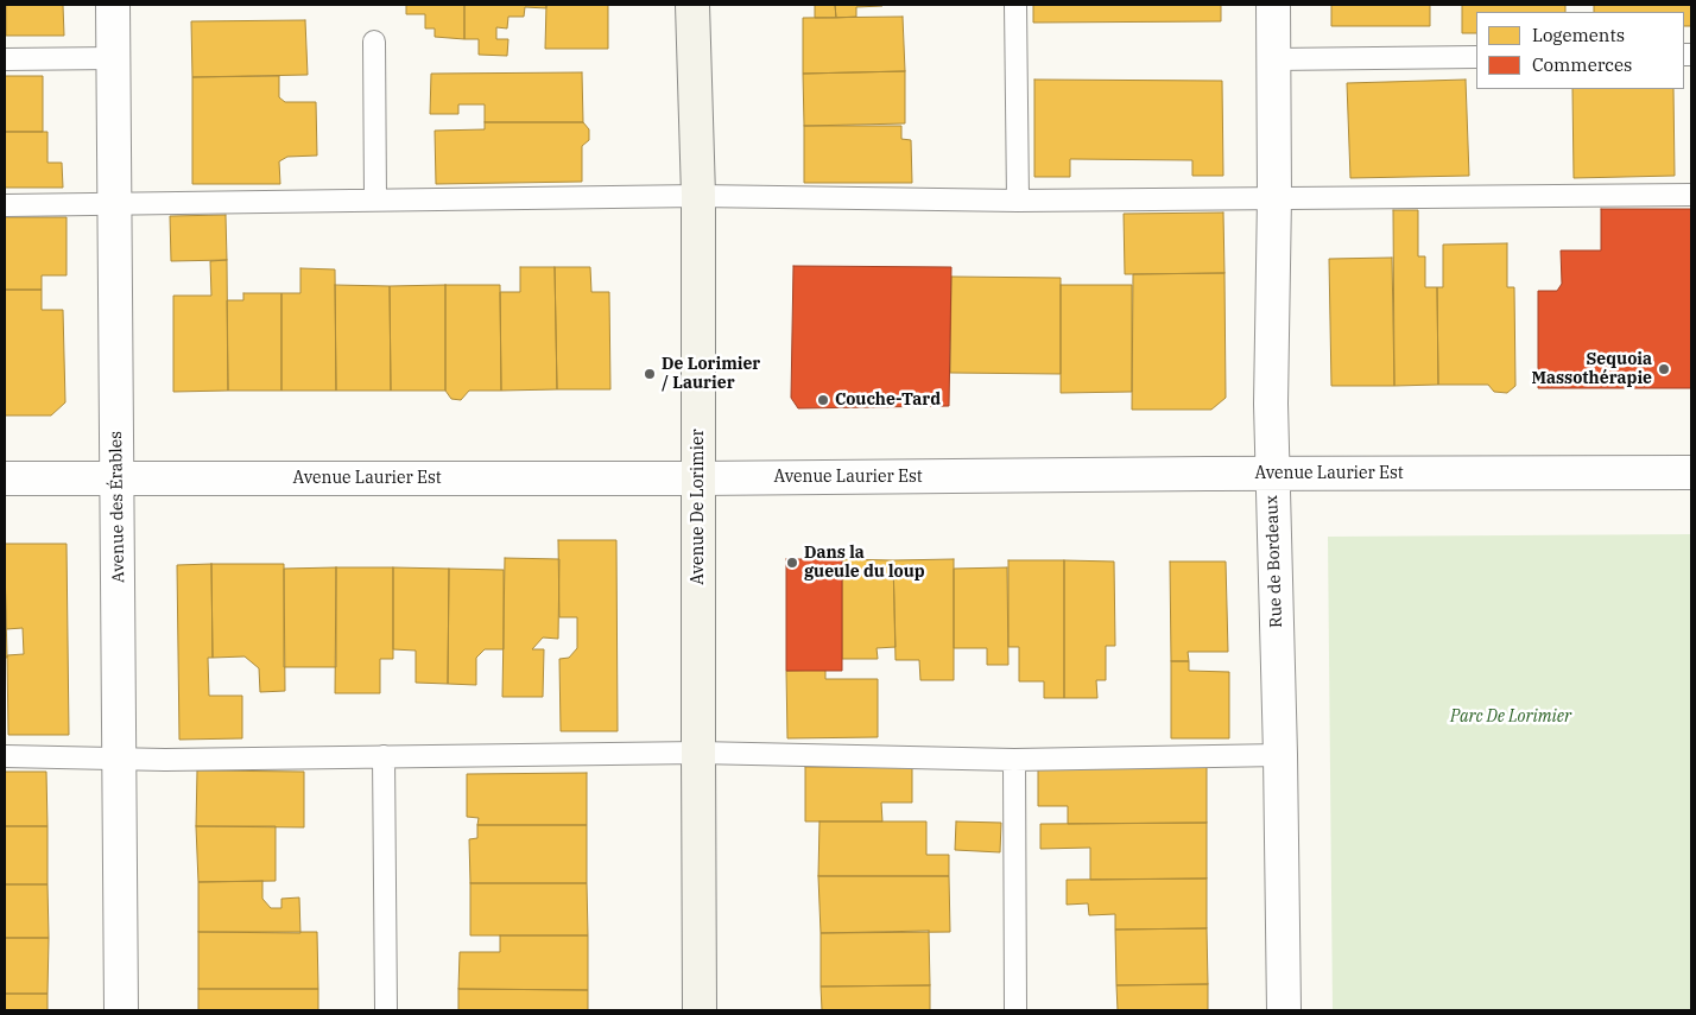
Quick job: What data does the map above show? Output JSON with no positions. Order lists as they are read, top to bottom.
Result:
{
  "streets": {
    "main road": ["Avenue De Lorimier"],
    "street": ["Avenue Laurier Est", "Avenue des Érables", "Rue de Bordeaux"]
  },
  "crossings": [
    ["Avenue Laurier Est", "Avenue des Érables"],
    ["Avenue Laurier Est", "Avenue De Lorimier"],
    ["Avenue Laurier Est", "Rue de Bordeaux"]
  ],
  "parks": ["Parc De Lorimier"],
  "places": [
    "Sequoia Massothérapie",
    "De Lorimier / Laurier",
    "Couche-Tard",
    "Dans la gueule du loup"
  ],
  "legend": ["Logements", "Commerces"]
}
